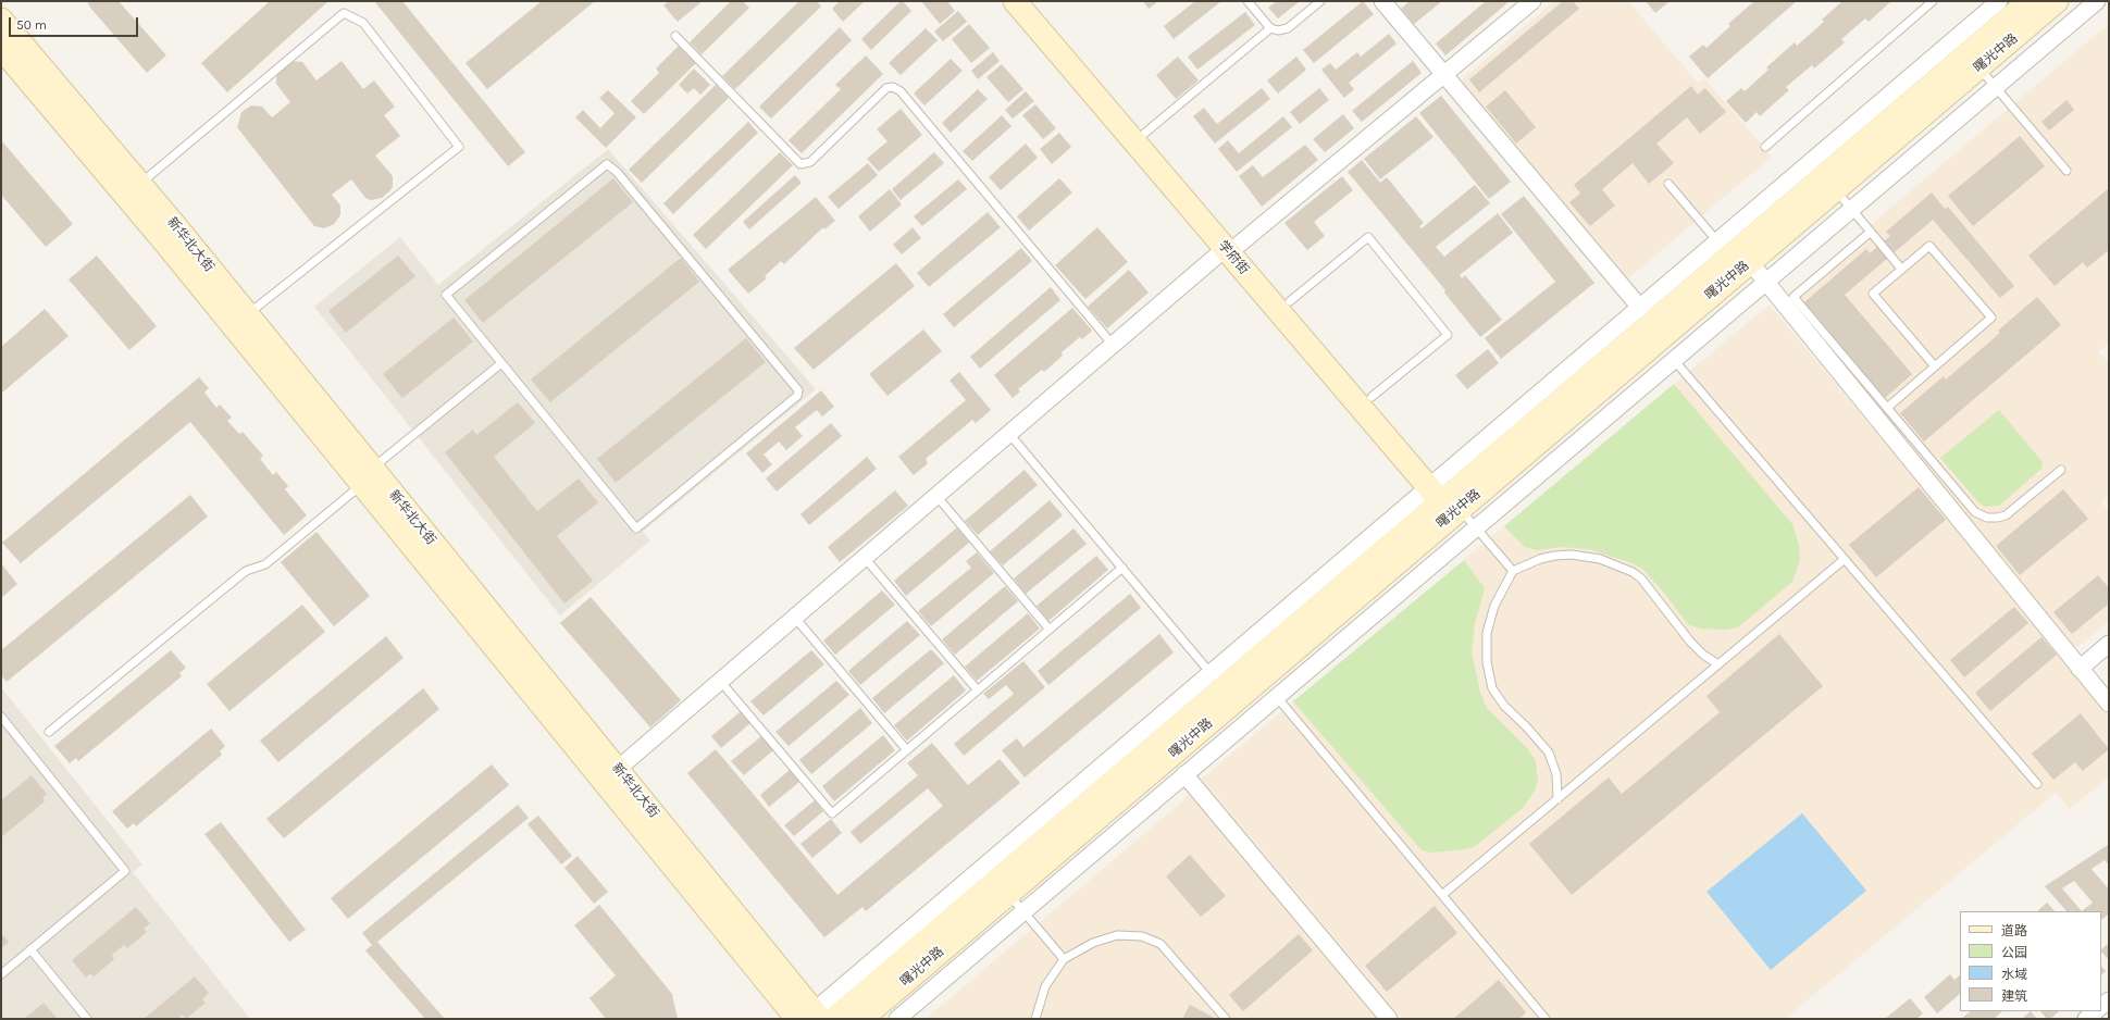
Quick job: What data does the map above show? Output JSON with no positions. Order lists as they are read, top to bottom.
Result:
{
  "streets": {
    "main road": ["曙光中路", "新华北大街", "学府街"]
  },
  "crossings": [
    ["曙光中路", "新华北大街"],
    ["曙光中路", "学府街"]
  ],
  "legend": [
    "道路",
    "公园",
    "水域",
    "建筑"
  ],
  "scale_bar": "50 m"
}
